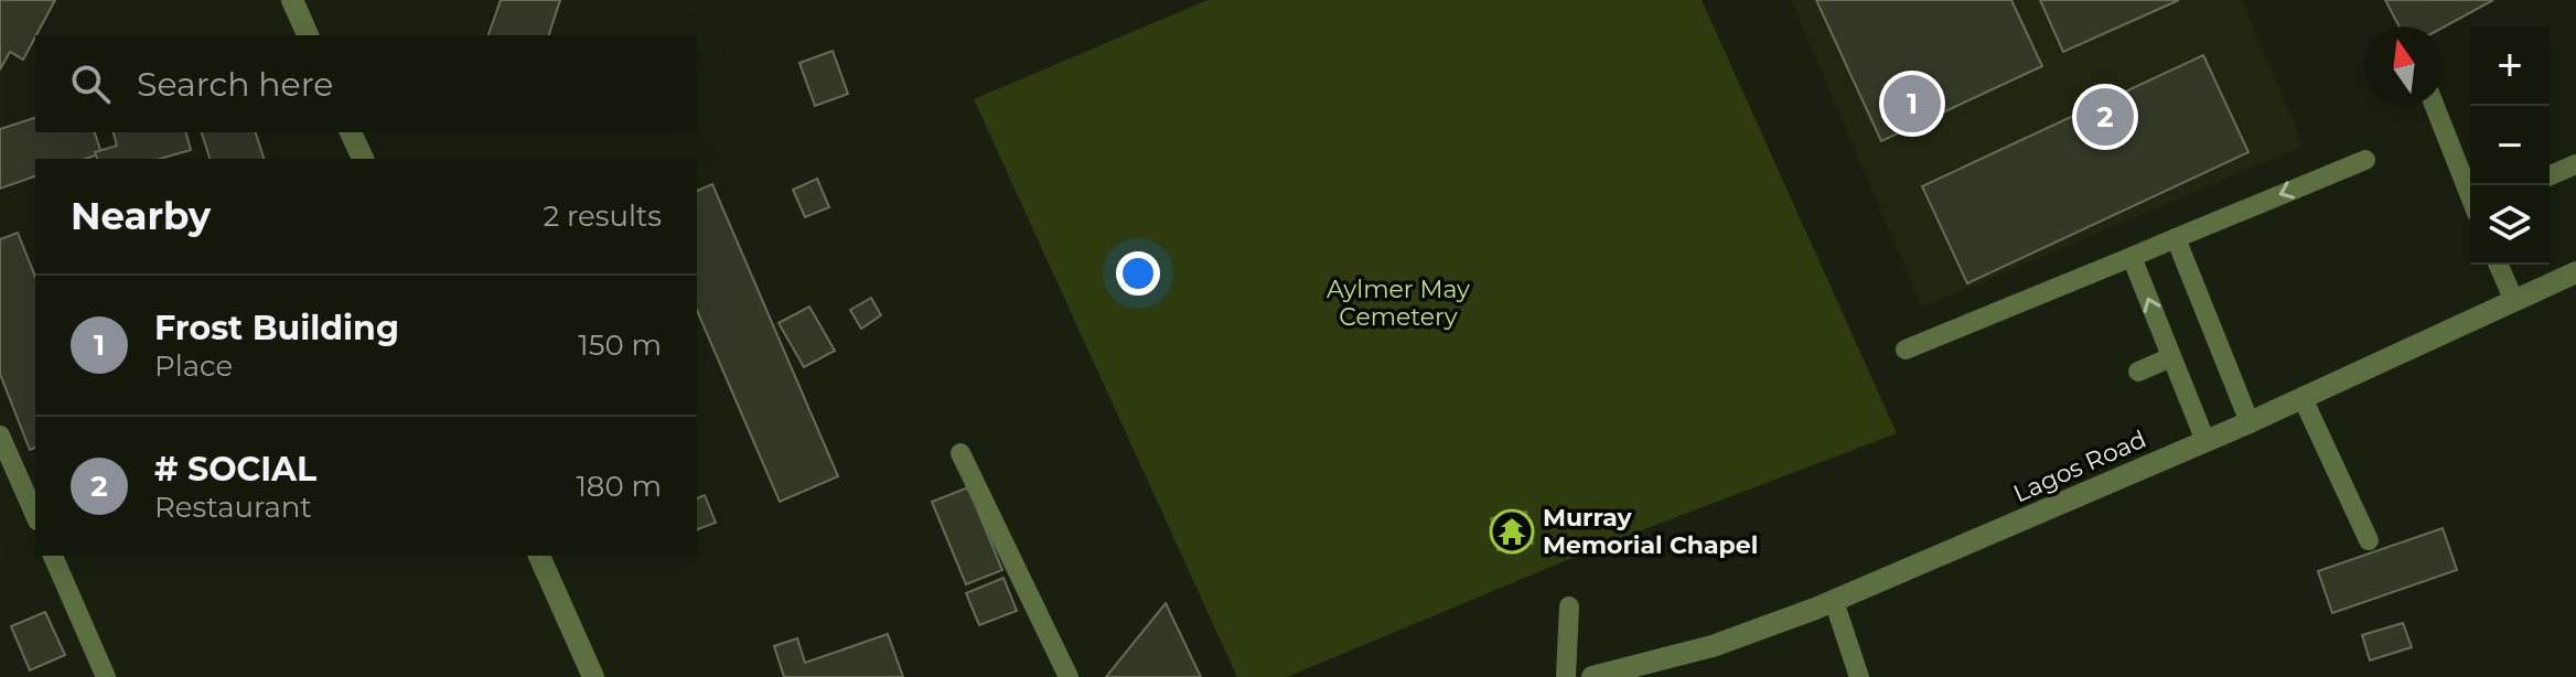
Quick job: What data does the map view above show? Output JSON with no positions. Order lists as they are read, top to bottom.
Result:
{
  "streets": {
    "street": ["Lagos Road"]
  },
  "parks": ["Aylmer May Cemetery"],
  "places": {
    "temple": ["Murray Memorial Chapel"]
  },
  "north": "top",
  "page": {
    "map_buttons": ["+", "−"],
    "search": "Search here",
    "pins": ["1", "2"],
    "heading": ["Nearby", "2 results"],
    "list": [
      {
        "mark": "1",
        "name": "Frost Building",
        "note": "Place",
        "value": "150 m"
      },
      {
        "mark": "2",
        "name": "# SOCIAL",
        "note": "Restaurant",
        "value": "180 m"
      }
    ]
  }
}
